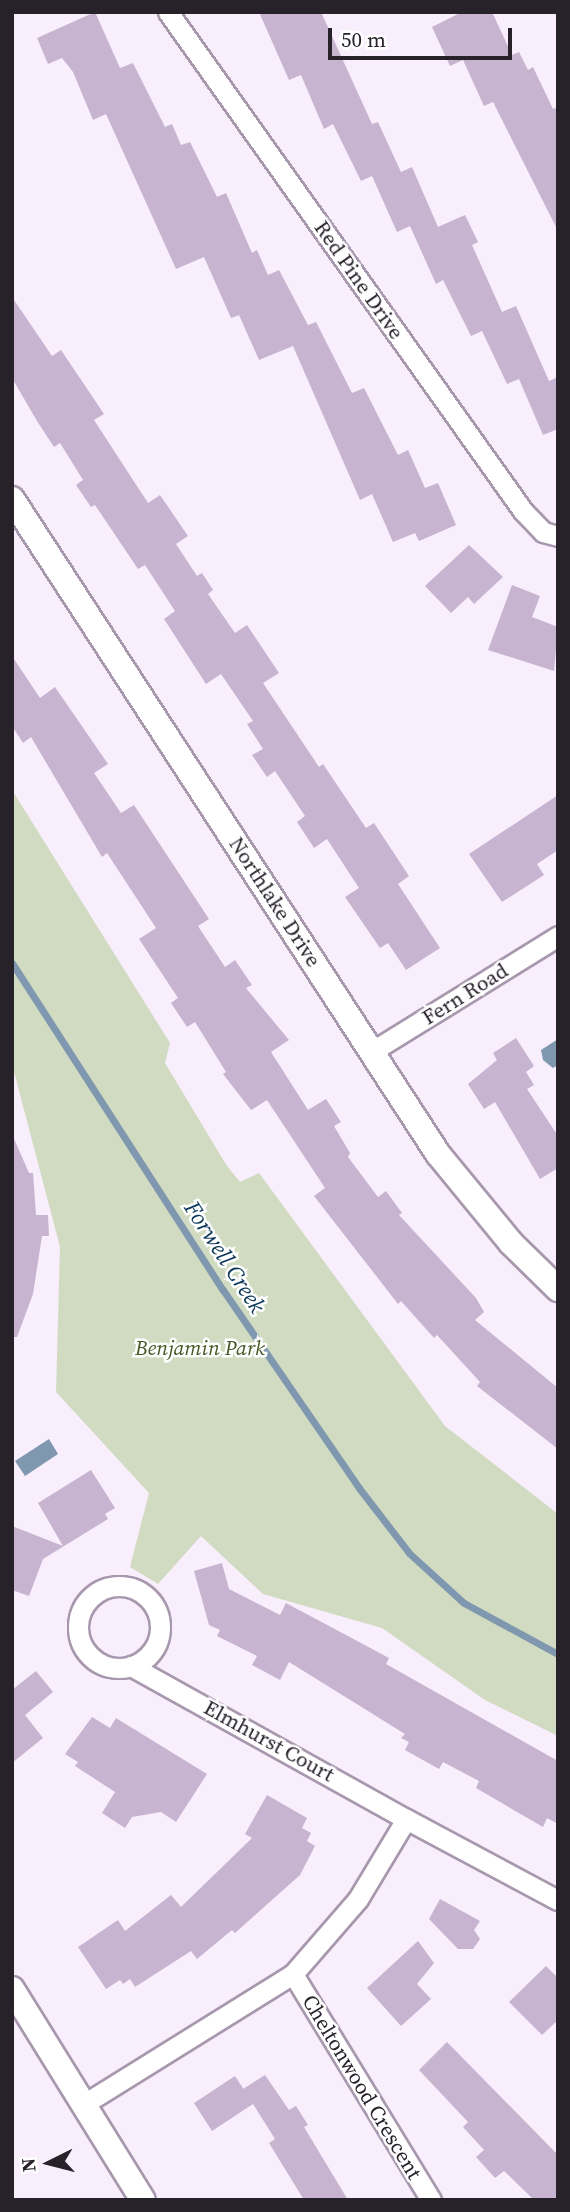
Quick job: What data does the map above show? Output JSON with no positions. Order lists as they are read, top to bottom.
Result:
{
  "streets": {
    "street": [
      "Red Pine Drive",
      "Northlake Drive",
      "Fern Road",
      "Elmhurst Court",
      "Cheltonwood Crescent"
    ]
  },
  "crossings": [
    ["Northlake Drive", "Fern Road"],
    ["Elmhurst Court", "Cheltonwood Crescent"]
  ],
  "water": ["Forwell Creek"],
  "parks": ["Benjamin Park"],
  "scale_bar": "50 m",
  "north": "left"
}
